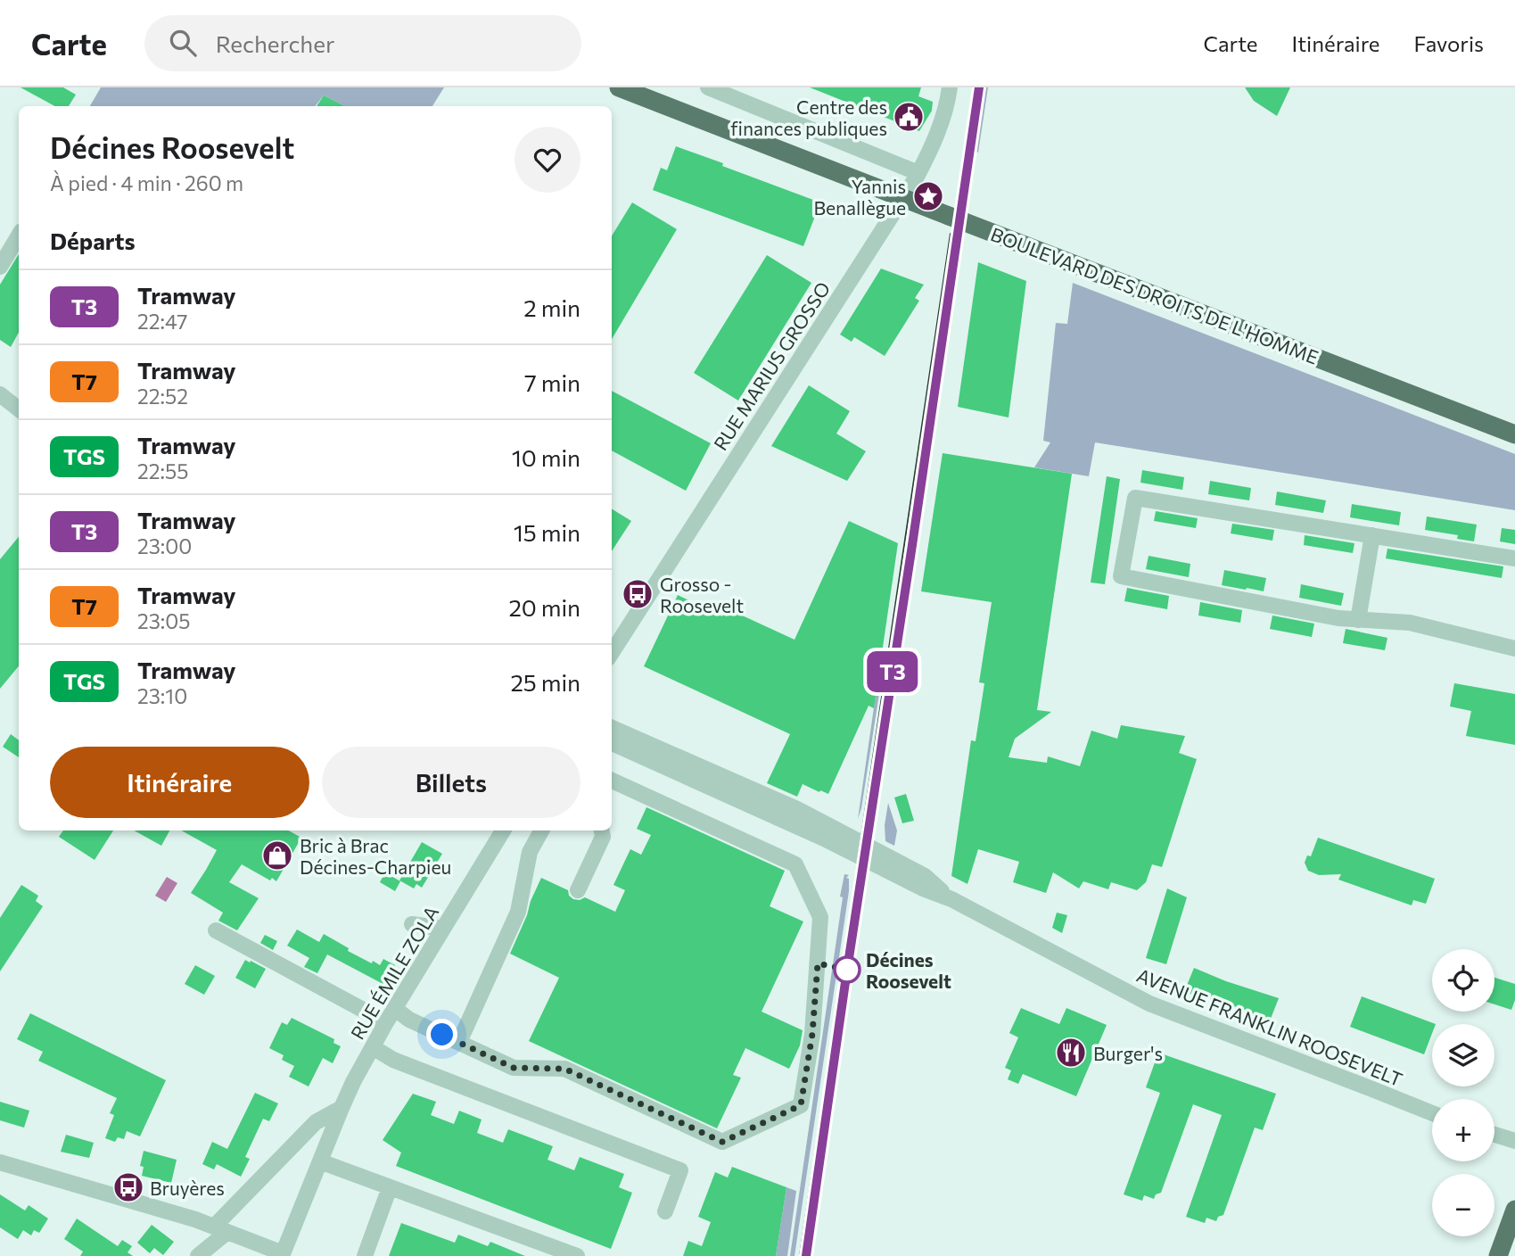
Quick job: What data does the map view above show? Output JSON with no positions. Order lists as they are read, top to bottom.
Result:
{
  "streets": {
    "main road": ["BOULEVARD DES DROITS DE L'HOMME"],
    "street": ["RUE MARIUS GROSSO", "RUE ÉMILE ZOLA", "AVENUE FRANKLIN ROOSEVELT"]
  },
  "crossings": [
    ["BOULEVARD DES DROITS DE L'HOMME", "RUE MARIUS GROSSO"]
  ],
  "places": {
    "public building": ["Centre des finances publiques"],
    "place": ["Yannis Benallègue"],
    "bus stop": ["Grosso - Roosevelt", "Bruyères"],
    "shop": ["Bric à Brac Décines-Charpieu"],
    "other": ["Décines Roosevelt"],
    "restaurant": ["Burger's"]
  },
  "lines": ["tram line T3"],
  "page": {
    "header": "Carte",
    "search": "Rechercher",
    "nav": ["Carte", "Itinéraire", "Favoris"],
    "on_map": "T3",
    "heading": [
      ["Décines Roosevelt", "À pied · 4 min · 260 m"],
      "Départs"
    ],
    "list": [
      {
        "mark": "T3",
        "name": "Tramway",
        "note": "22:47",
        "value": "2 min"
      },
      {
        "mark": "T7",
        "name": "Tramway",
        "note": "22:52",
        "value": "7 min"
      },
      {
        "mark": "TGS",
        "name": "Tramway",
        "note": "22:55",
        "value": "10 min"
      },
      {
        "mark": "T3",
        "name": "Tramway",
        "note": "23:00",
        "value": "15 min"
      },
      {
        "mark": "T7",
        "name": "Tramway",
        "note": "23:05",
        "value": "20 min"
      },
      {
        "mark": "TGS",
        "name": "Tramway",
        "note": "23:10",
        "value": "25 min"
      }
    ],
    "buttons": ["Itinéraire", "Billets"],
    "map_buttons": ["+", "−"]
  }
}
